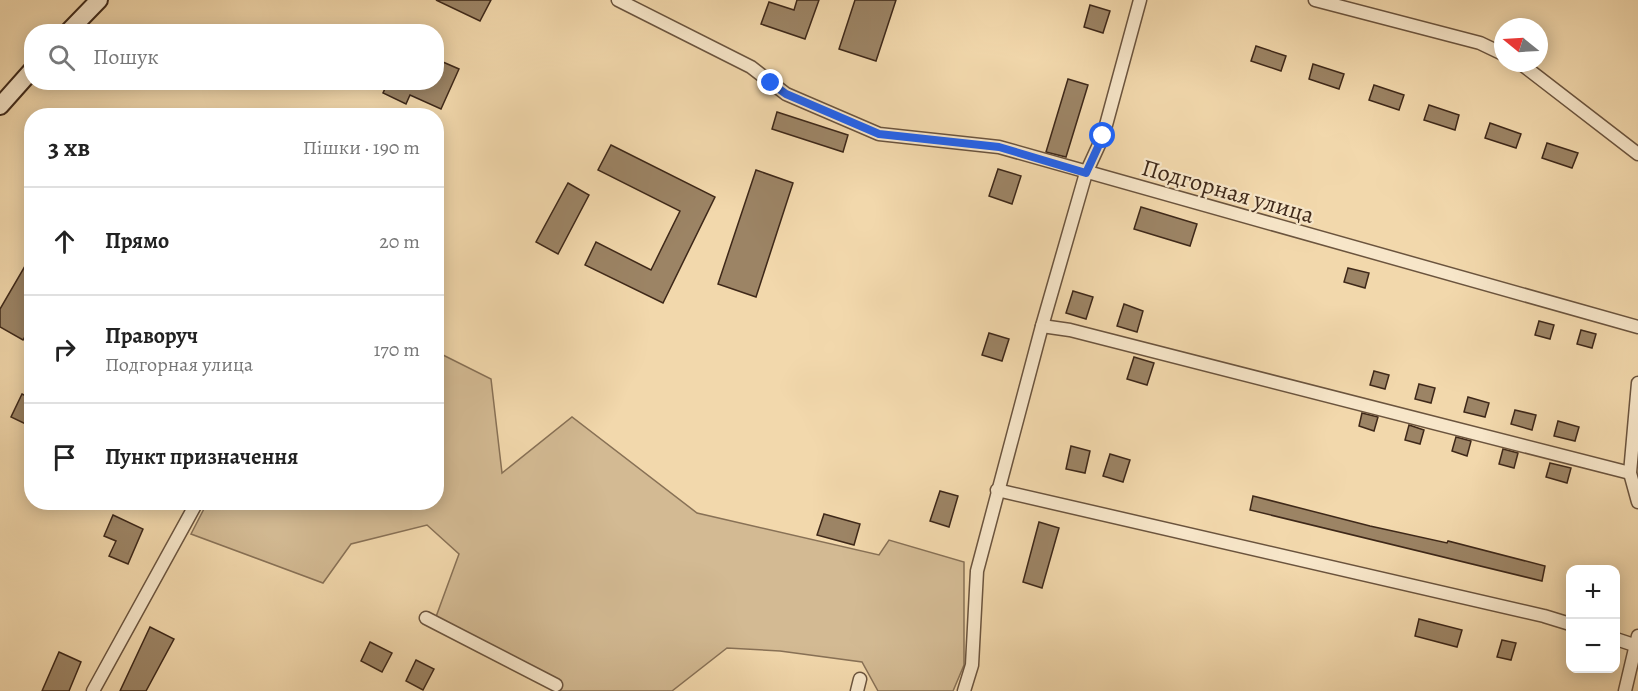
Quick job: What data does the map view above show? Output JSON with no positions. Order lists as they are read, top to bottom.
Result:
{
  "streets": {
    "street": ["Подгорная улица"]
  },
  "north": "left",
  "page": {
    "search": "Пошук",
    "heading": ["3 хв", "Пішки · 190 m"],
    "list": [
      ["Прямо", "20 m"],
      ["Праворуч", "Подгорная улица", "170 m"],
      "Пункт призначення"
    ],
    "map_buttons": ["+", "−"]
  }
}
